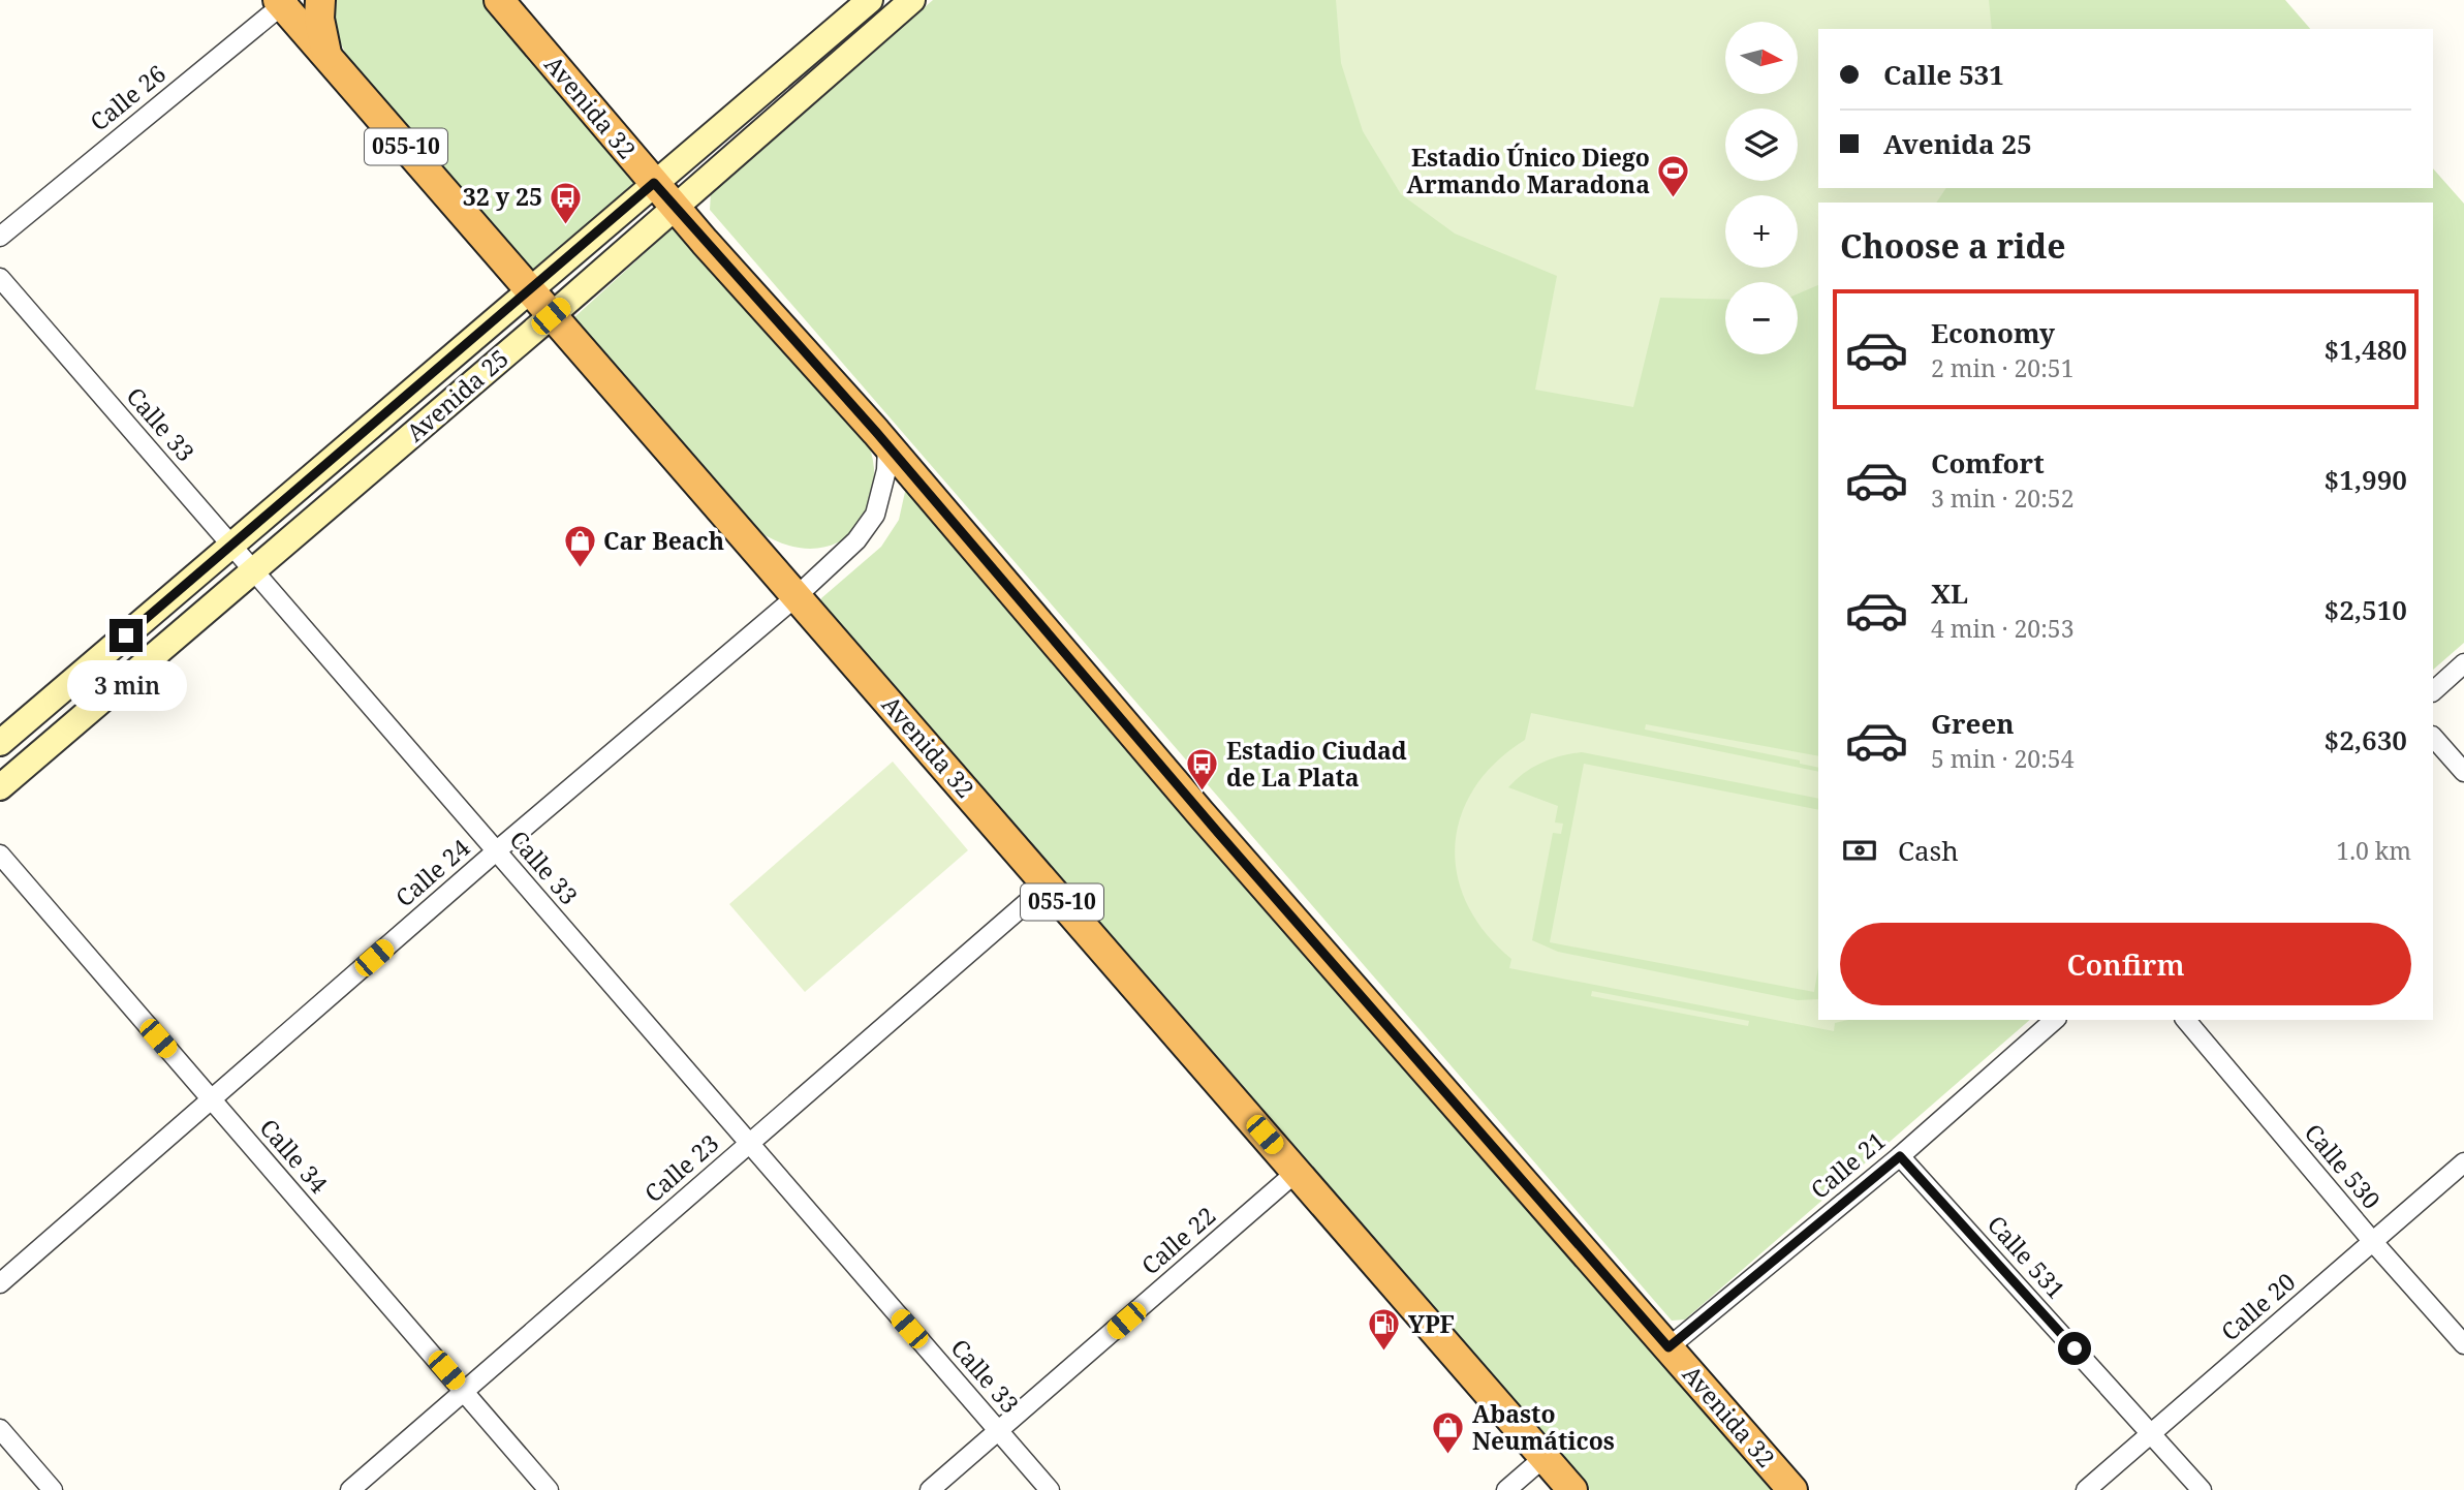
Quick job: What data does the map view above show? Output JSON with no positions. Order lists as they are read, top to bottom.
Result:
{
  "streets": {
    "highway": ["Avenida 32", "055-10"],
    "main road": ["Avenida 25"],
    "street": [
      "Calle 26",
      "Calle 33",
      "Calle 24",
      "Calle 34",
      "Calle 21",
      "Calle 530",
      "Calle 23",
      "Calle 22",
      "Calle 531",
      "Calle 20"
    ]
  },
  "crossings": [
    ["Calle 26", "Avenida 32"],
    ["Avenida 32", "Avenida 25"],
    ["Avenida 32", "Calle 24"],
    ["Avenida 32", "Calle 21"],
    ["Avenida 32", "Calle 23"],
    ["Avenida 32", "Calle 22"],
    ["Avenida 25", "Calle 33"],
    ["Calle 33", "Calle 24"],
    ["Calle 33", "Calle 23"],
    ["Calle 33", "Calle 22"],
    ["Calle 24", "Calle 34"],
    ["Calle 34", "Calle 23"],
    ["Calle 21", "Calle 531"],
    ["Calle 530", "Calle 20"],
    ["Calle 531", "Calle 20"]
  ],
  "places": {
    "sports": ["Estadio Único Diego Armando Maradona"],
    "bus stop": ["32 y 25", "Estadio Ciudad de La Plata"],
    "shop": ["Car Beach", "Abasto Neumáticos"],
    "fuel station": ["YPF"]
  },
  "north": "right",
  "page": {
    "map_buttons": ["+", "−"],
    "banner": ["Calle 531", "Avenida 25"],
    "heading": "Choose a ride",
    "list": [
      {
        "name": "Economy",
        "note": "2 min · 20:51",
        "value": "$1,480"
      },
      {
        "name": "Comfort",
        "note": "3 min · 20:52",
        "value": "$1,990"
      },
      {
        "name": "XL",
        "note": "4 min · 20:53",
        "value": "$2,510"
      },
      {
        "name": "Green",
        "note": "5 min · 20:54",
        "value": "$2,630"
      }
    ],
    "bubble": "3 min",
    "pay": ["Cash", "1.0 km"],
    "buttons": "Confirm"
  }
}
